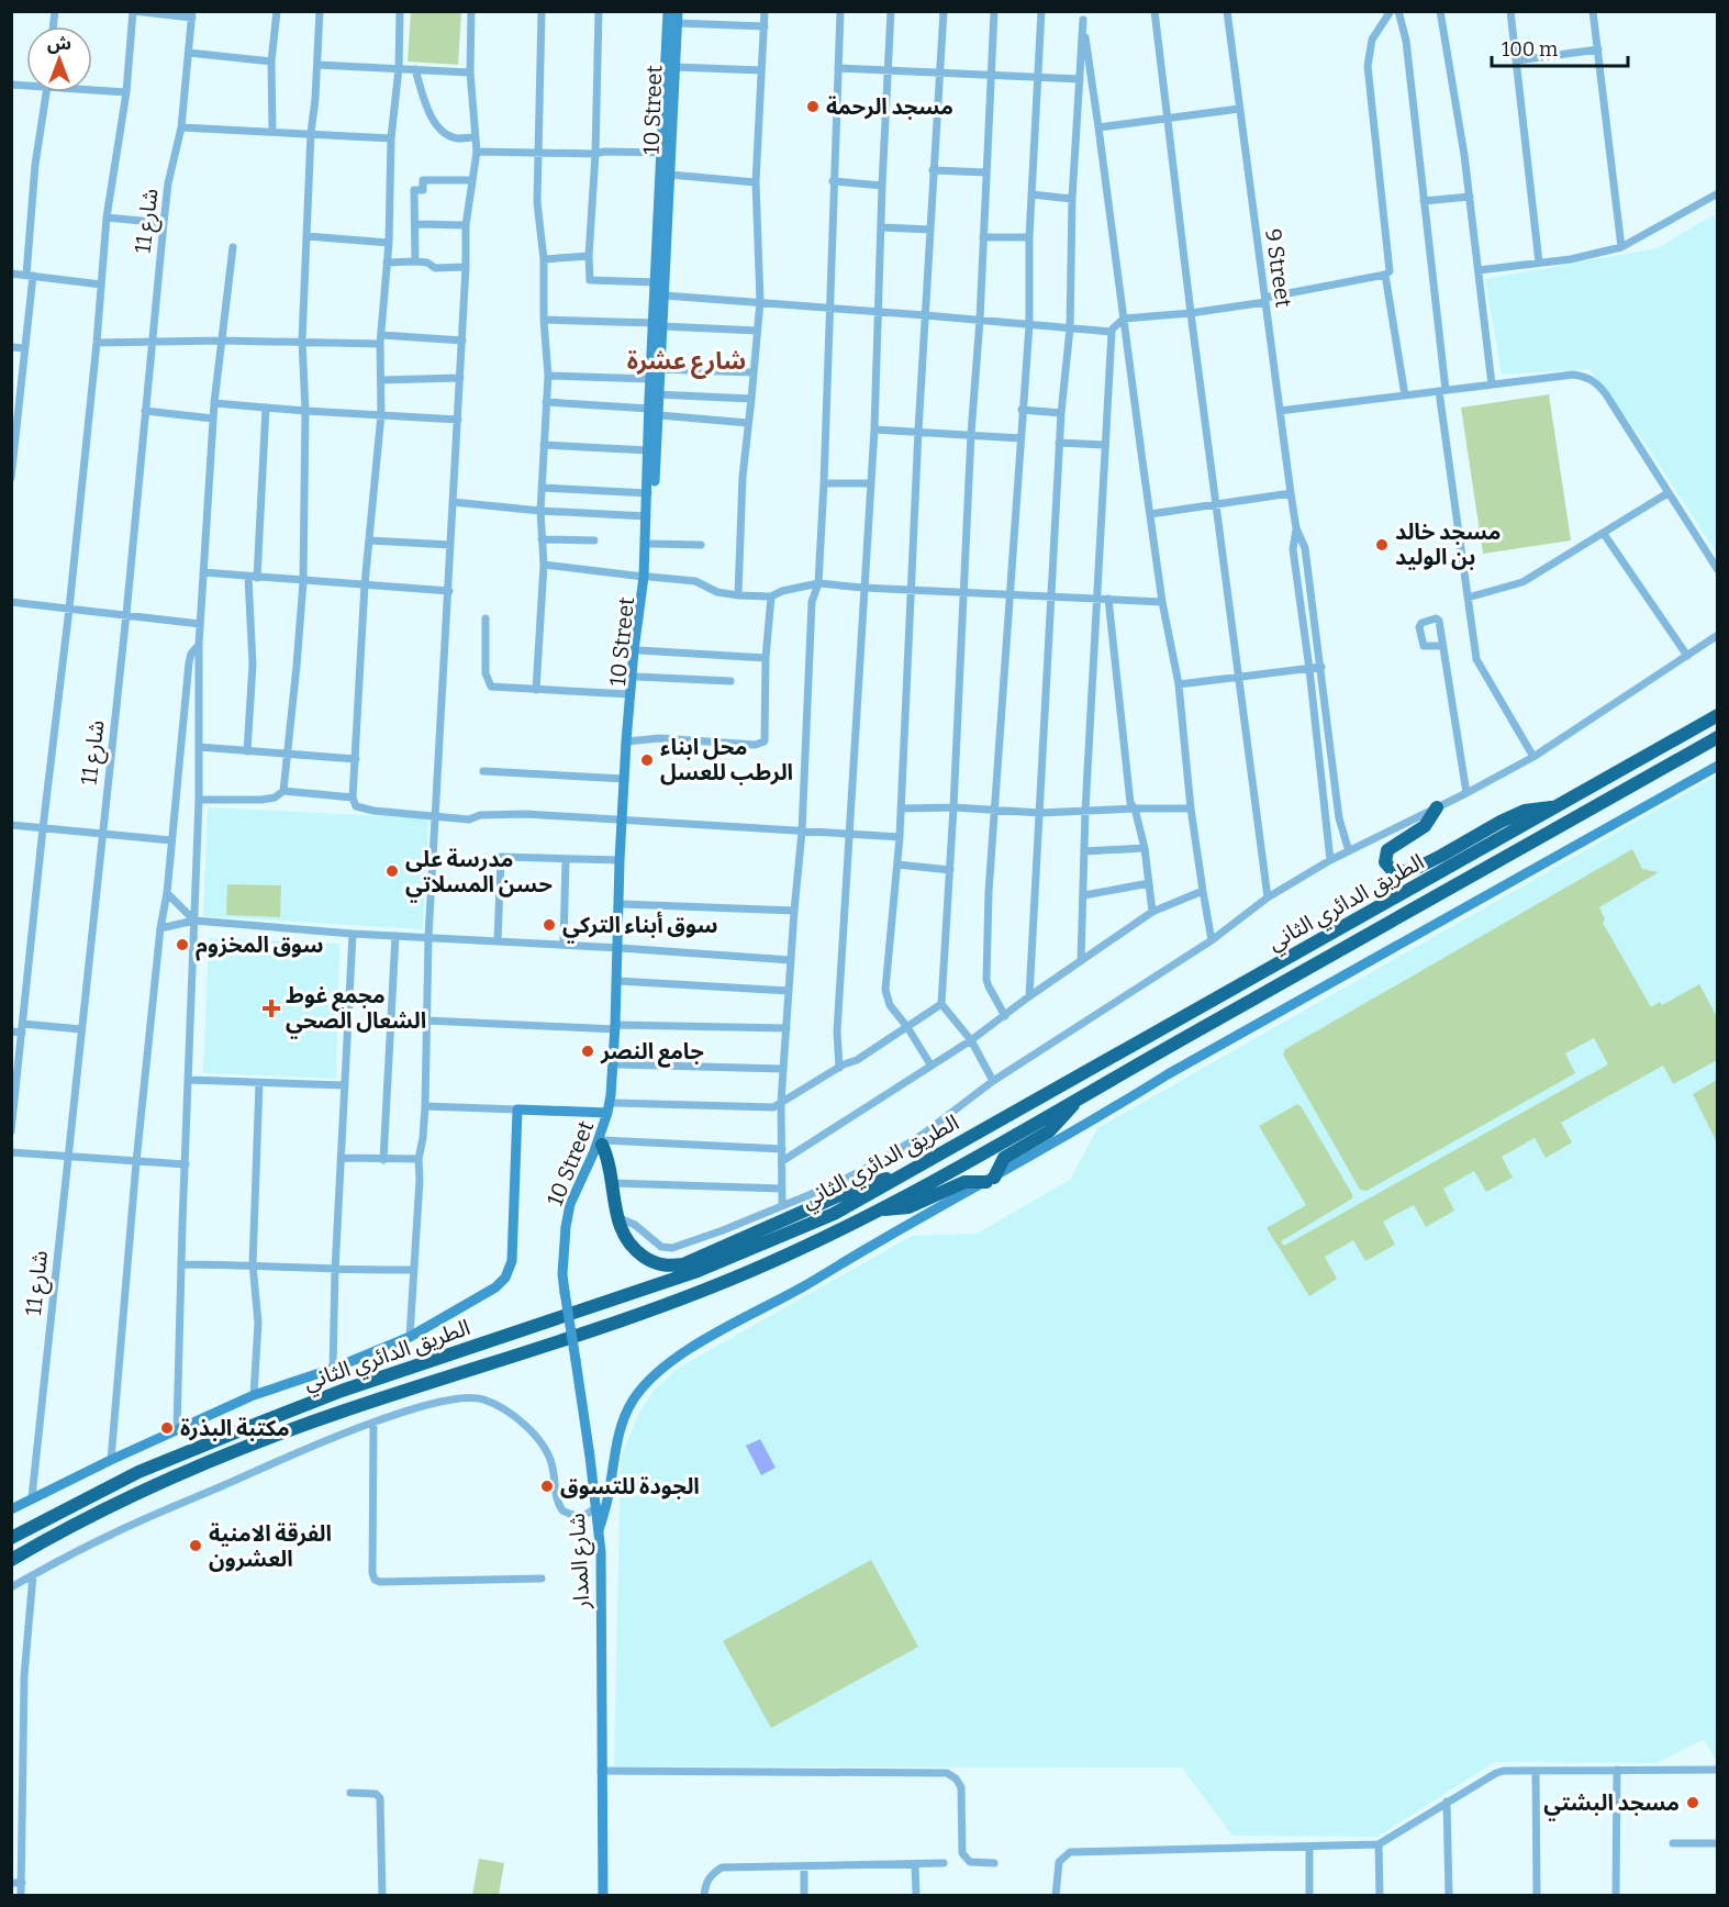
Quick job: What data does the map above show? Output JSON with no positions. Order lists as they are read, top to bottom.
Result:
{
  "streets": {
    "highway": ["الطريق الدائري الثاني"],
    "main road": ["10 Street", "شارع المدار"],
    "street": ["شارع 11", "9 Street"]
  },
  "crossings": [
    ["10 Street", "شارع المدار"]
  ],
  "districts": ["شارع عشرة"],
  "places": {
    "other": [
      "مسجد الرحمة",
      "مسجد خالد بن الوليد",
      "محل ابناء الرطب للعسل",
      "مدرسة على حسن المسلاتي",
      "سوق أبناء التركي",
      "سوق المخزوم",
      "جامع النصر",
      "مكتبة البذرة",
      "الجودة للتسوق",
      "الفرقة الامنية العشرون",
      "مسجد البشتي"
    ],
    "health": ["مجمع غوط الشعال الصحي"]
  },
  "scale_bar": "100 m",
  "north": "top"
}
